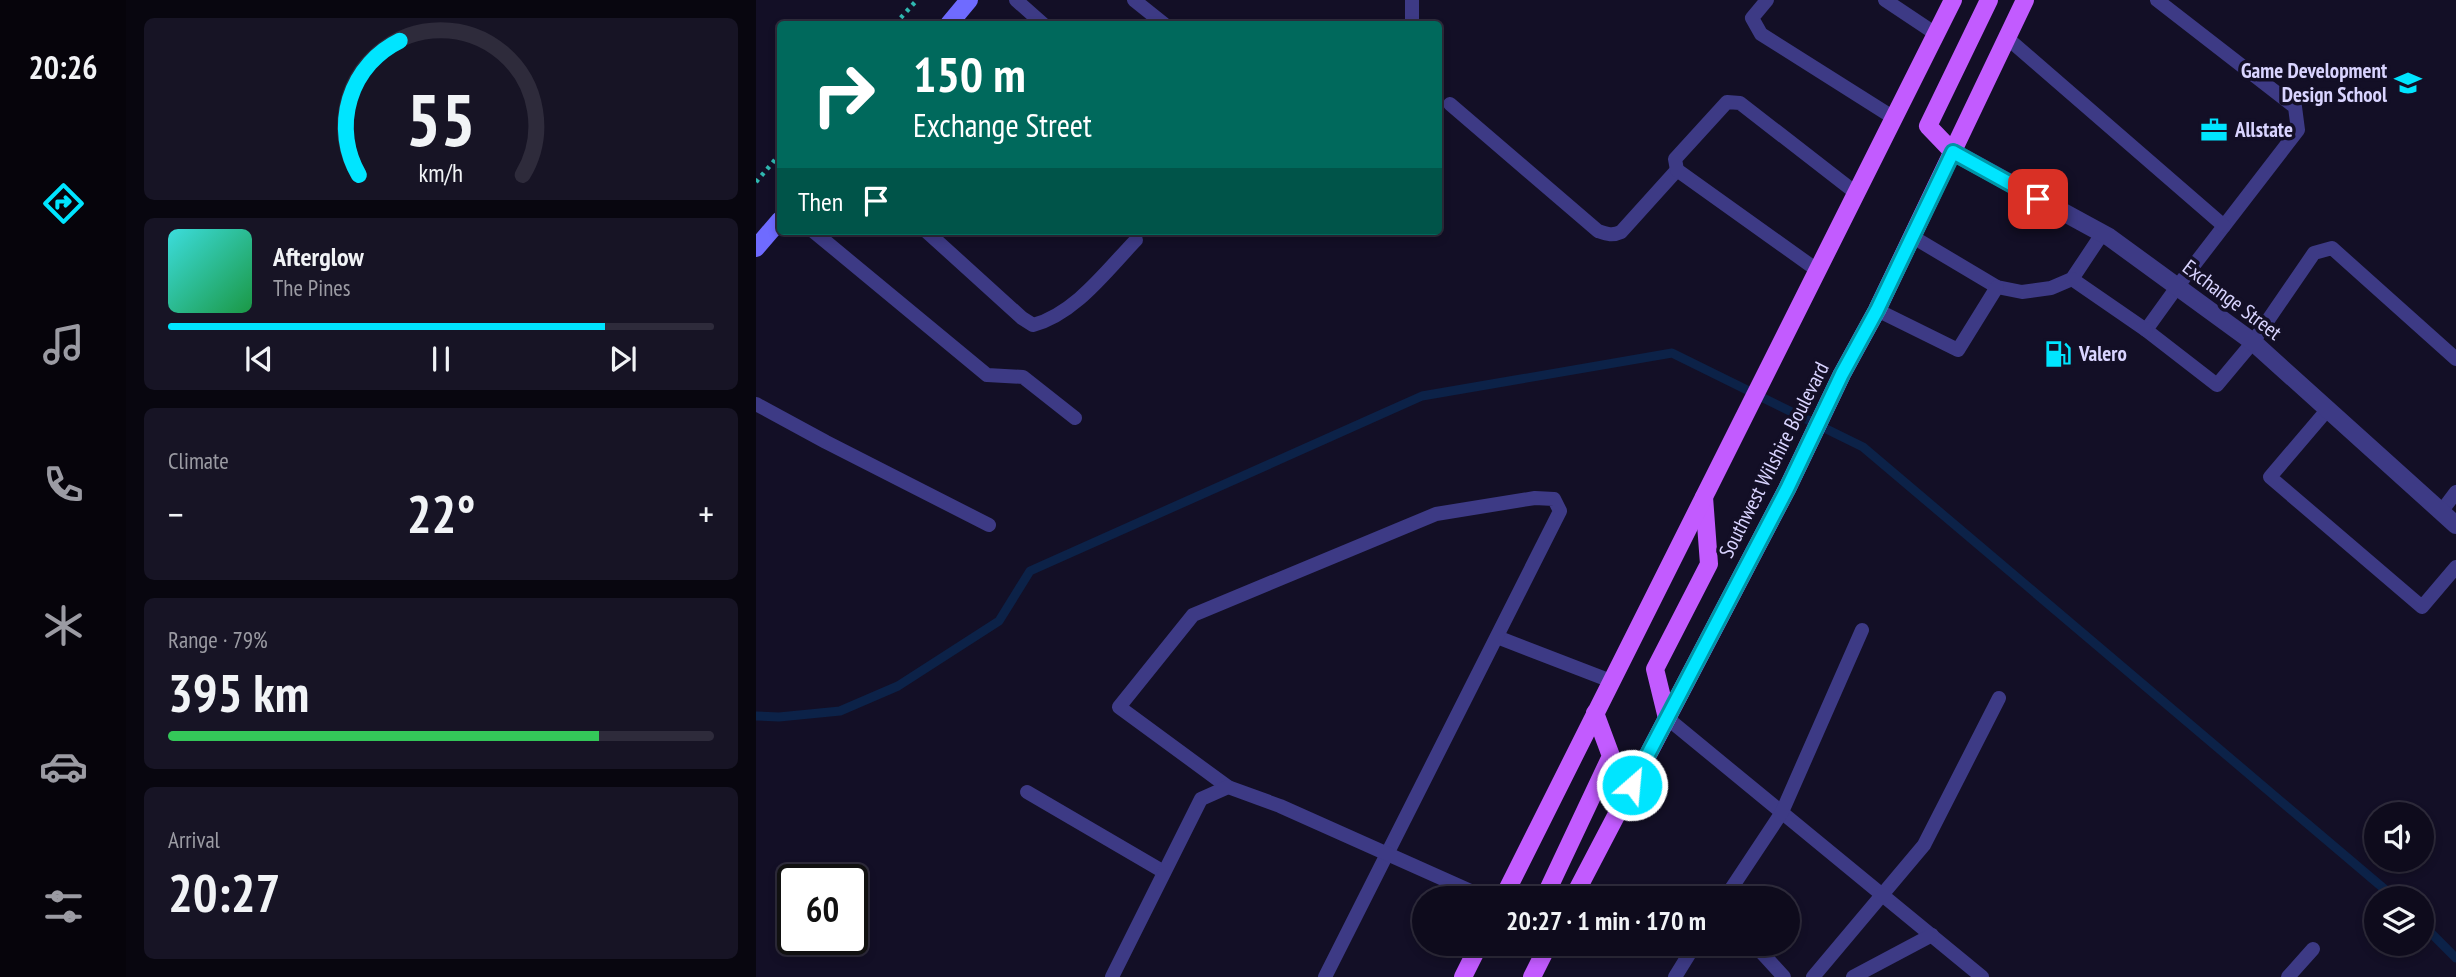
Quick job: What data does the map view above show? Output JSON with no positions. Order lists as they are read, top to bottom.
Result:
{
  "streets": {
    "main road": ["Southwest Wilshire Boulevard"],
    "street": ["Exchange Street"]
  },
  "crossings": [
    ["Exchange Street", "Southwest Wilshire Boulevard"]
  ],
  "places": {
    "school or university": ["Game Development Design School"],
    "office": ["Allstate"],
    "fuel station": ["Valero"]
  },
  "page": {
    "tabs": "20:26",
    "turn": ["150 m", "Exchange Street"],
    "then": "Then",
    "song": ["Afterglow", "The Pines"],
    "tile": [
      "Climate",
      ["Range · 79%", "395 km"],
      ["Arrival", "20:27"]
    ],
    "heat": ["−", "22°", "+"],
    "limit": "60",
    "trip": "20:27 · 1 min · 170 m",
    "gauge": ["55", "km/h"]
  }
}
